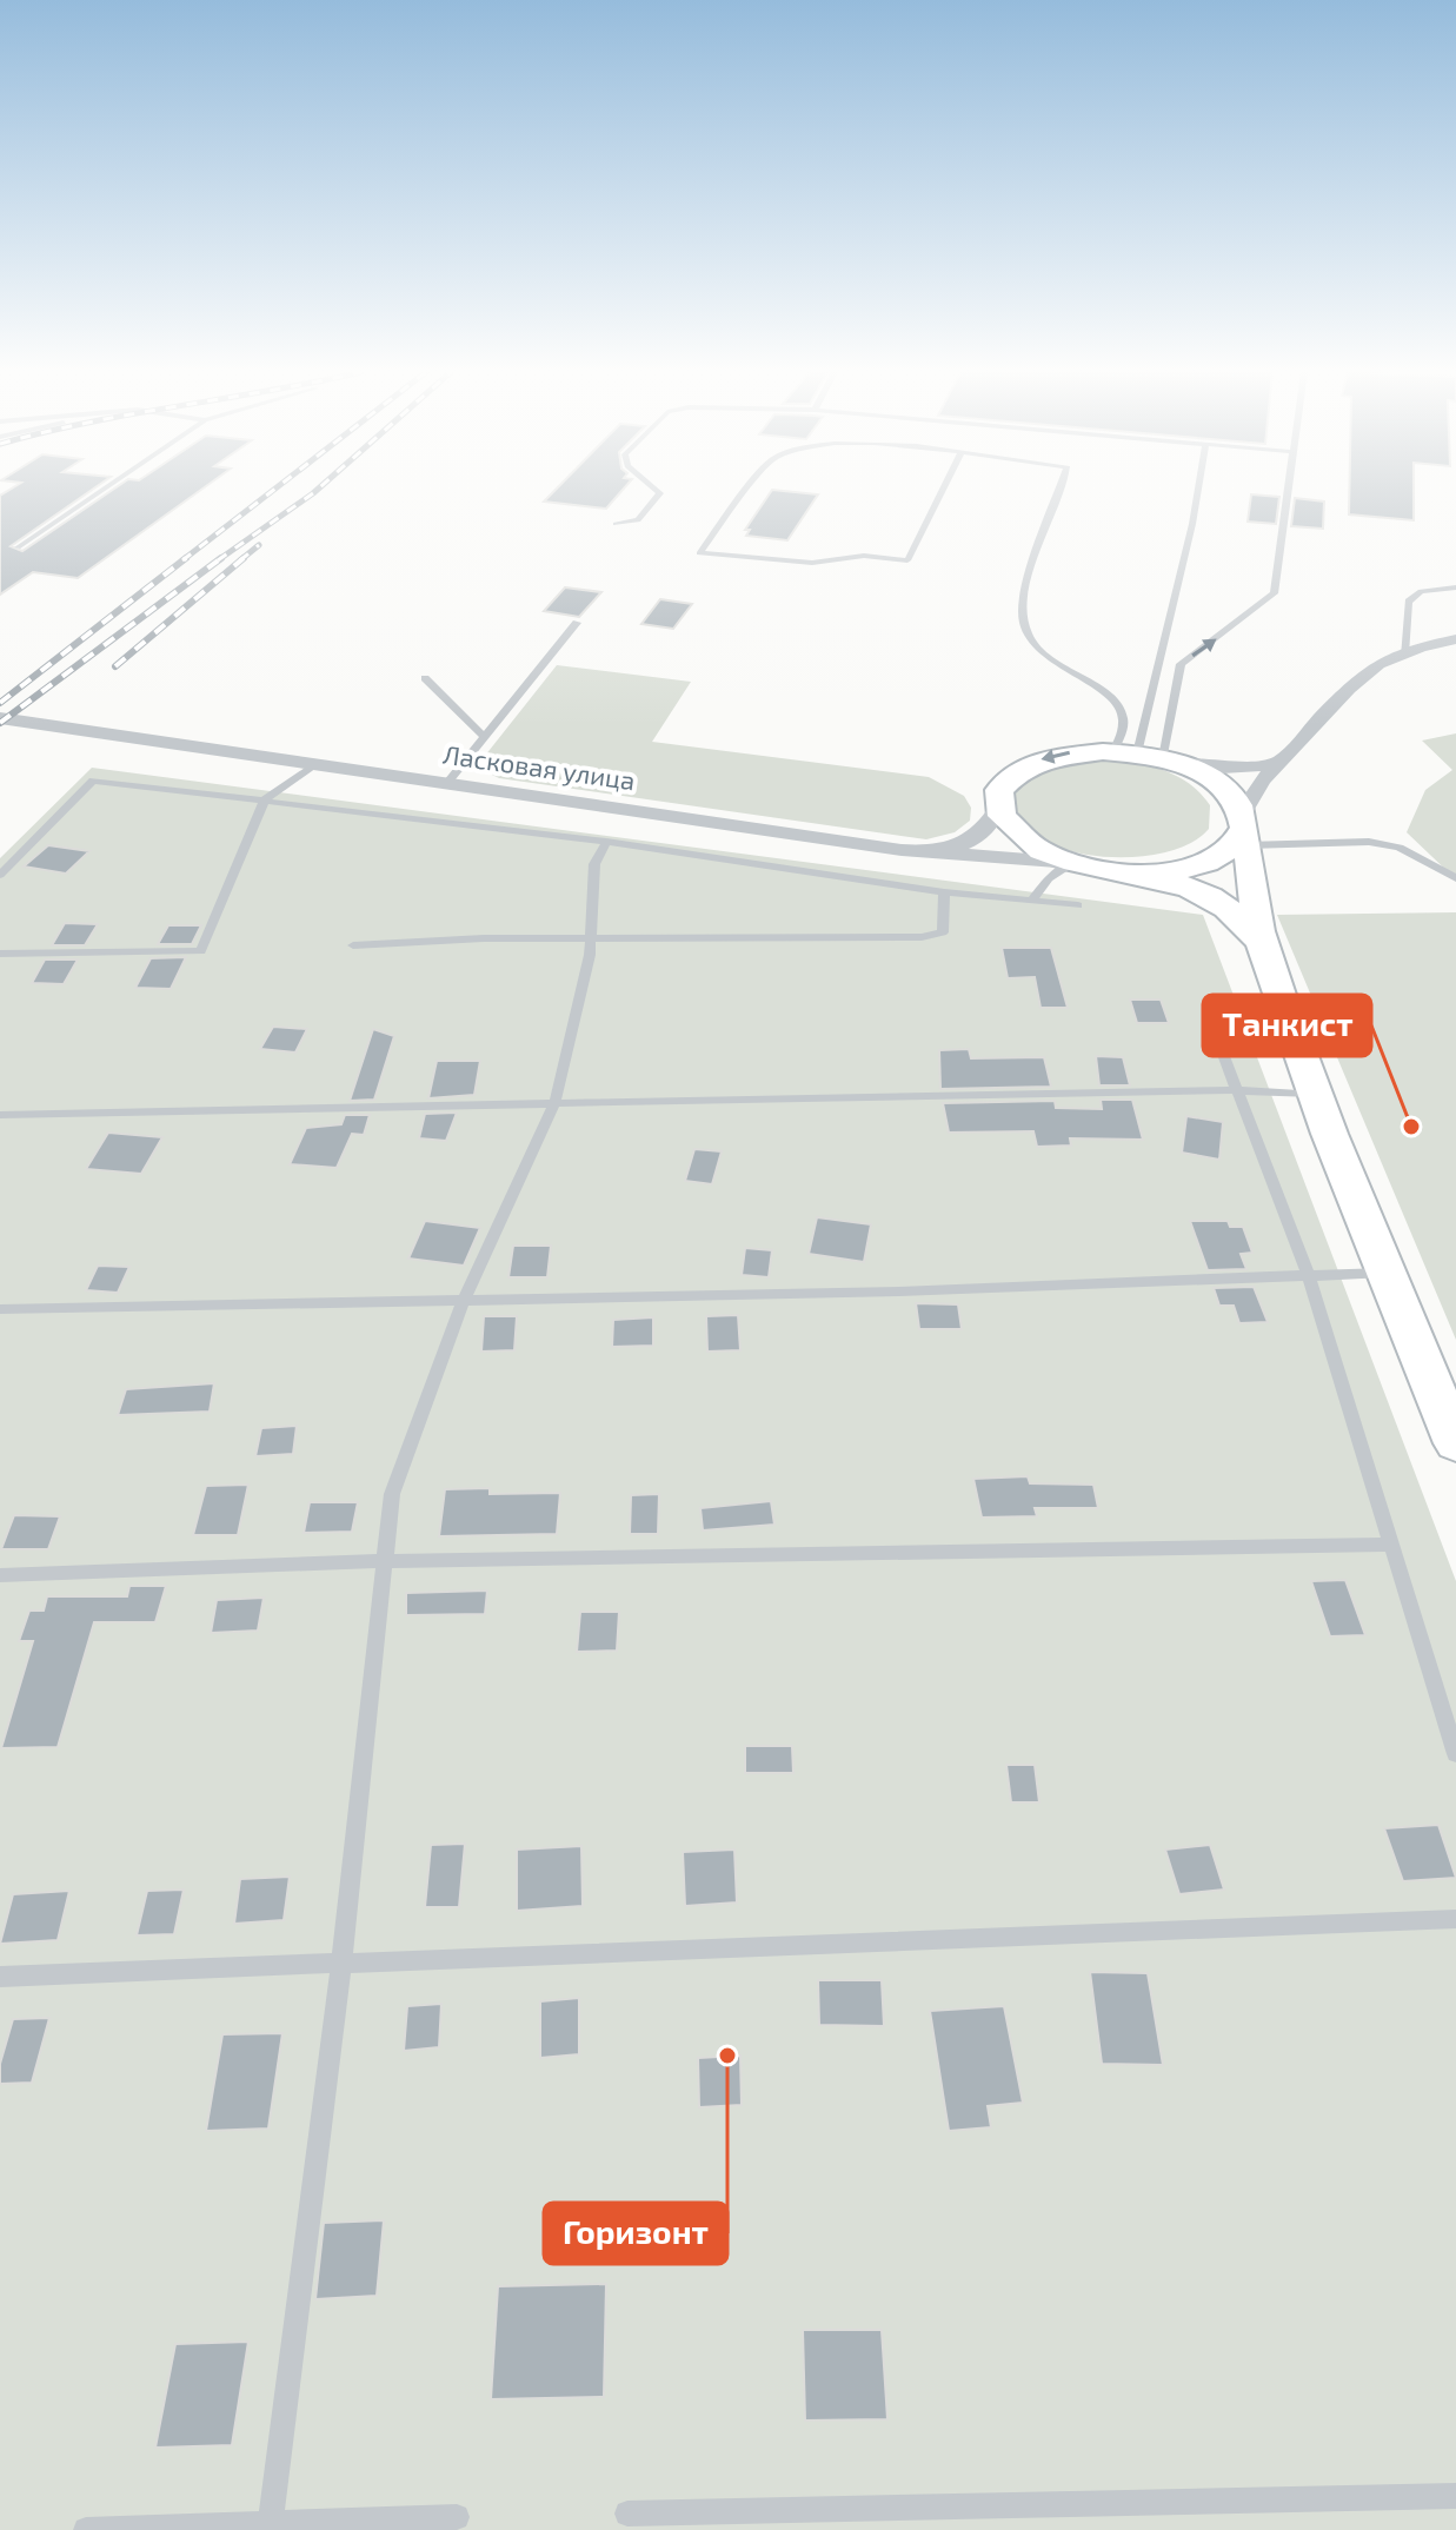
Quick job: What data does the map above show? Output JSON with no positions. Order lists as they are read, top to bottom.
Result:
{
  "streets": {
    "street": ["Ласковая улица"]
  },
  "places": ["Танкист", "Горизонт"]
}
